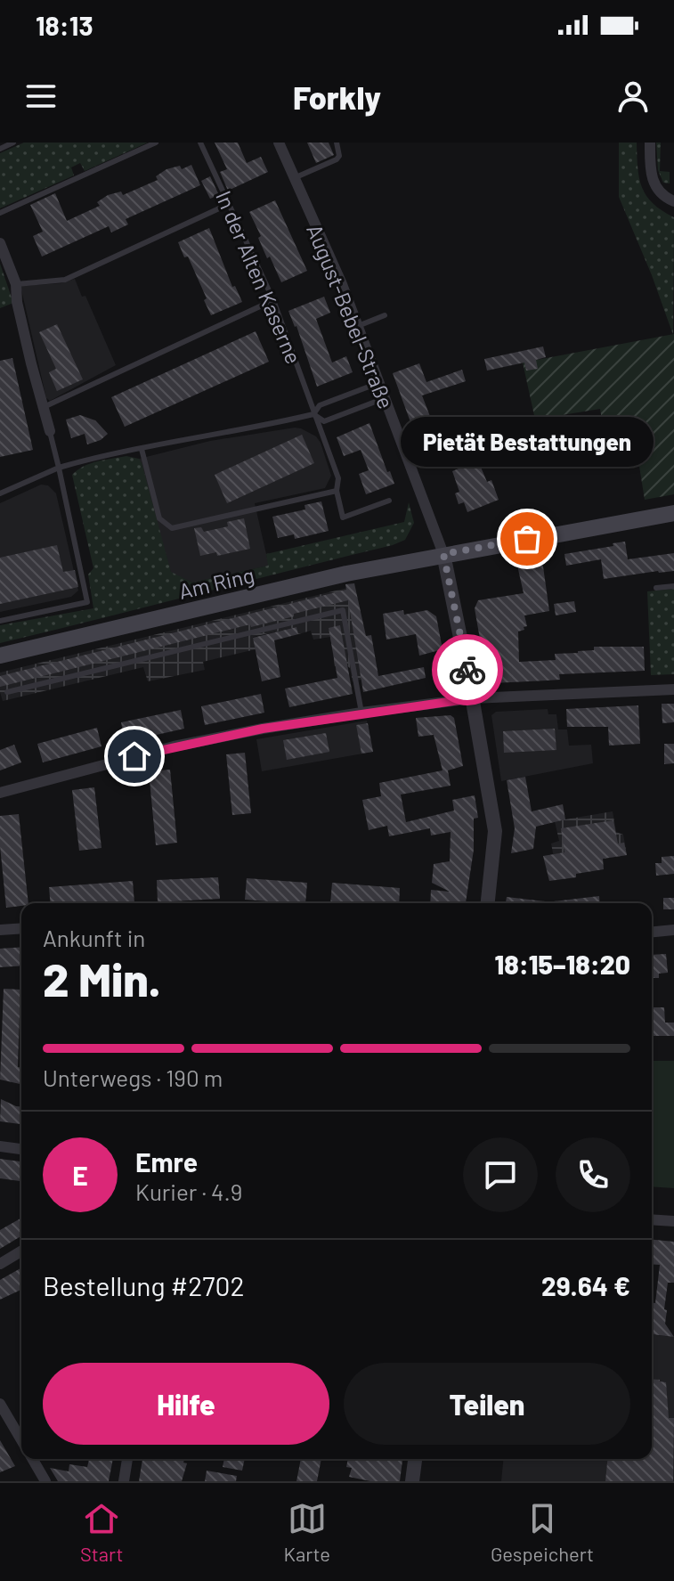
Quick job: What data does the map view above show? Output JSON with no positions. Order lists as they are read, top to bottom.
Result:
{
  "streets": {
    "main road": ["Am Ring"],
    "street": ["August-Bebel-Straße"],
    "lane": ["In der Alten Kaserne"]
  },
  "crossings": [
    ["August-Bebel-Straße", "Am Ring"]
  ],
  "places": ["Pietät Bestattungen"],
  "page": {
    "status": "18:13",
    "header": "Forkly",
    "bubble": "Pietät Bestattungen",
    "heading": ["2 Min.", "Ankunft in", "18:15–18:20"],
    "panel": [
      "Emre",
      "Kurier · 4.9",
      "Bestellung #2702",
      "29.64 €"
    ],
    "bar": "Unterwegs · 190 m",
    "round": "E",
    "buttons": ["Hilfe", "Teilen"],
    "tabs": ["Start", "Karte", "Gespeichert"]
  }
}
